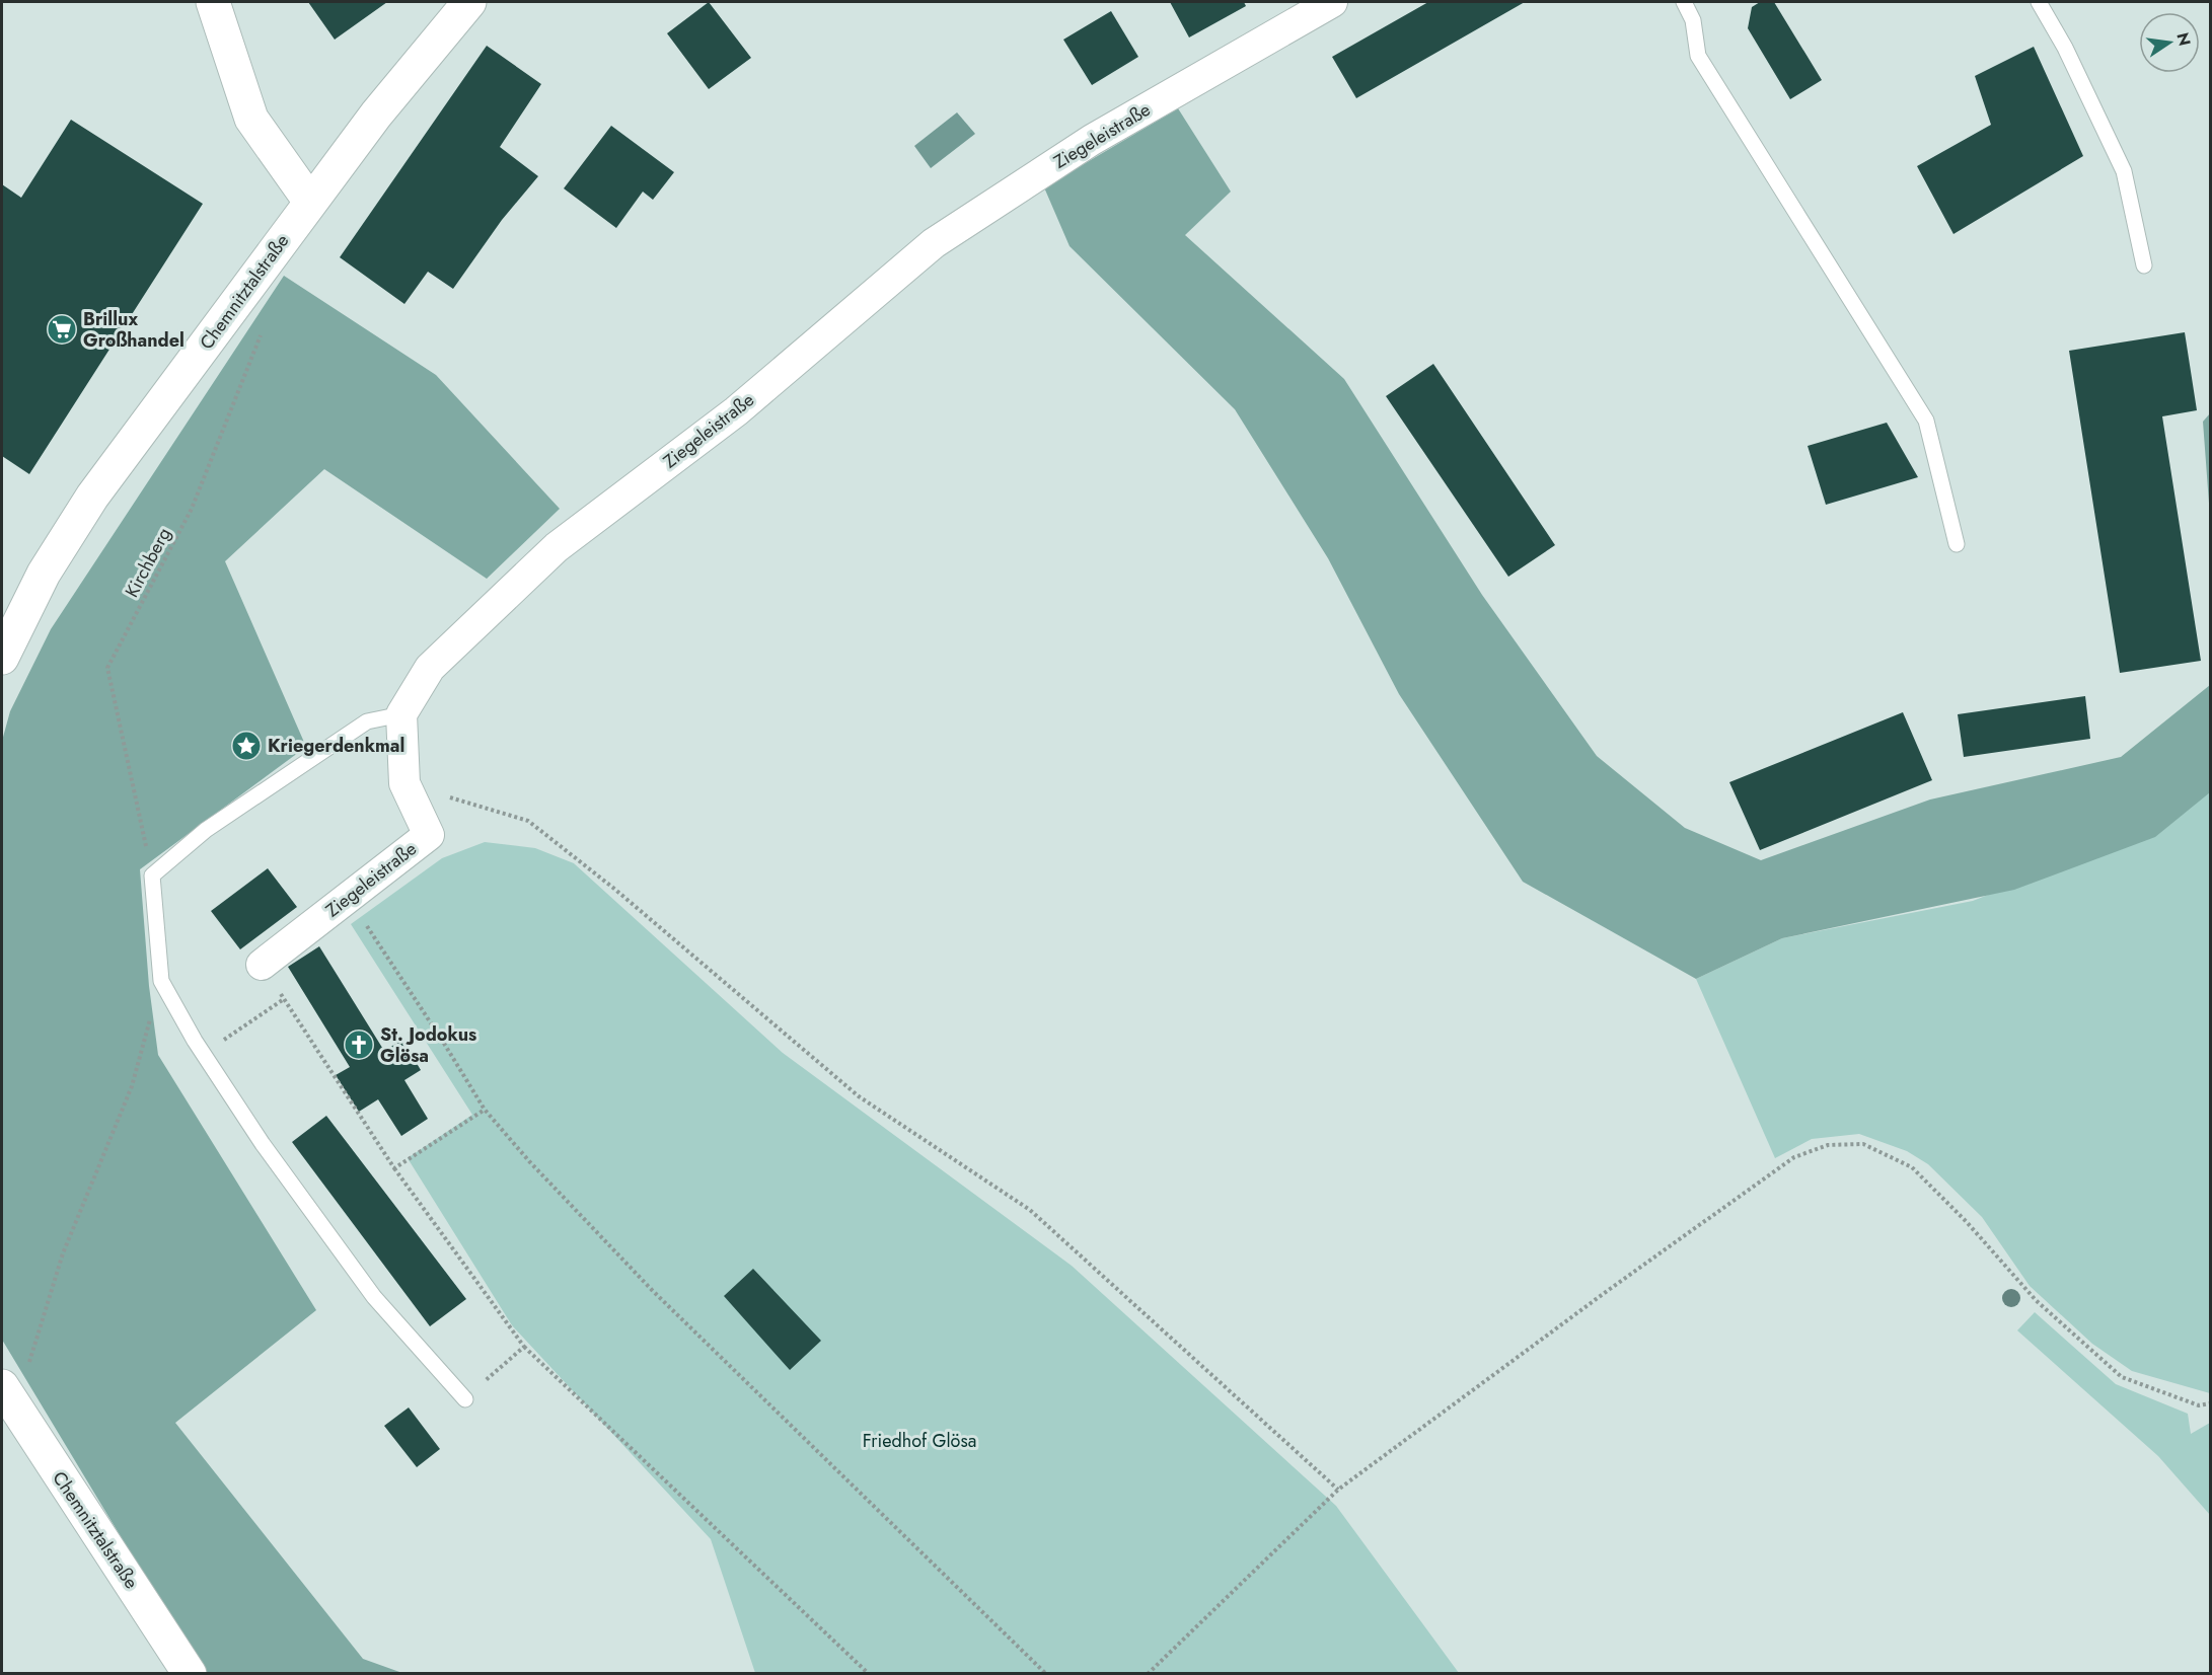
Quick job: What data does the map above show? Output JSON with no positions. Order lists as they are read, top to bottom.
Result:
{
  "streets": {
    "main road": ["Chemnitztalstraße"],
    "street": ["Ziegeleistraße"],
    "path": ["Kirchberg"]
  },
  "parks": ["Friedhof Glösa"],
  "places": {
    "supermarket": ["Brillux Großhandel"],
    "place": ["Kriegerdenkmal"],
    "church": ["St. Jodokus Glösa"]
  },
  "north": "right"
}
